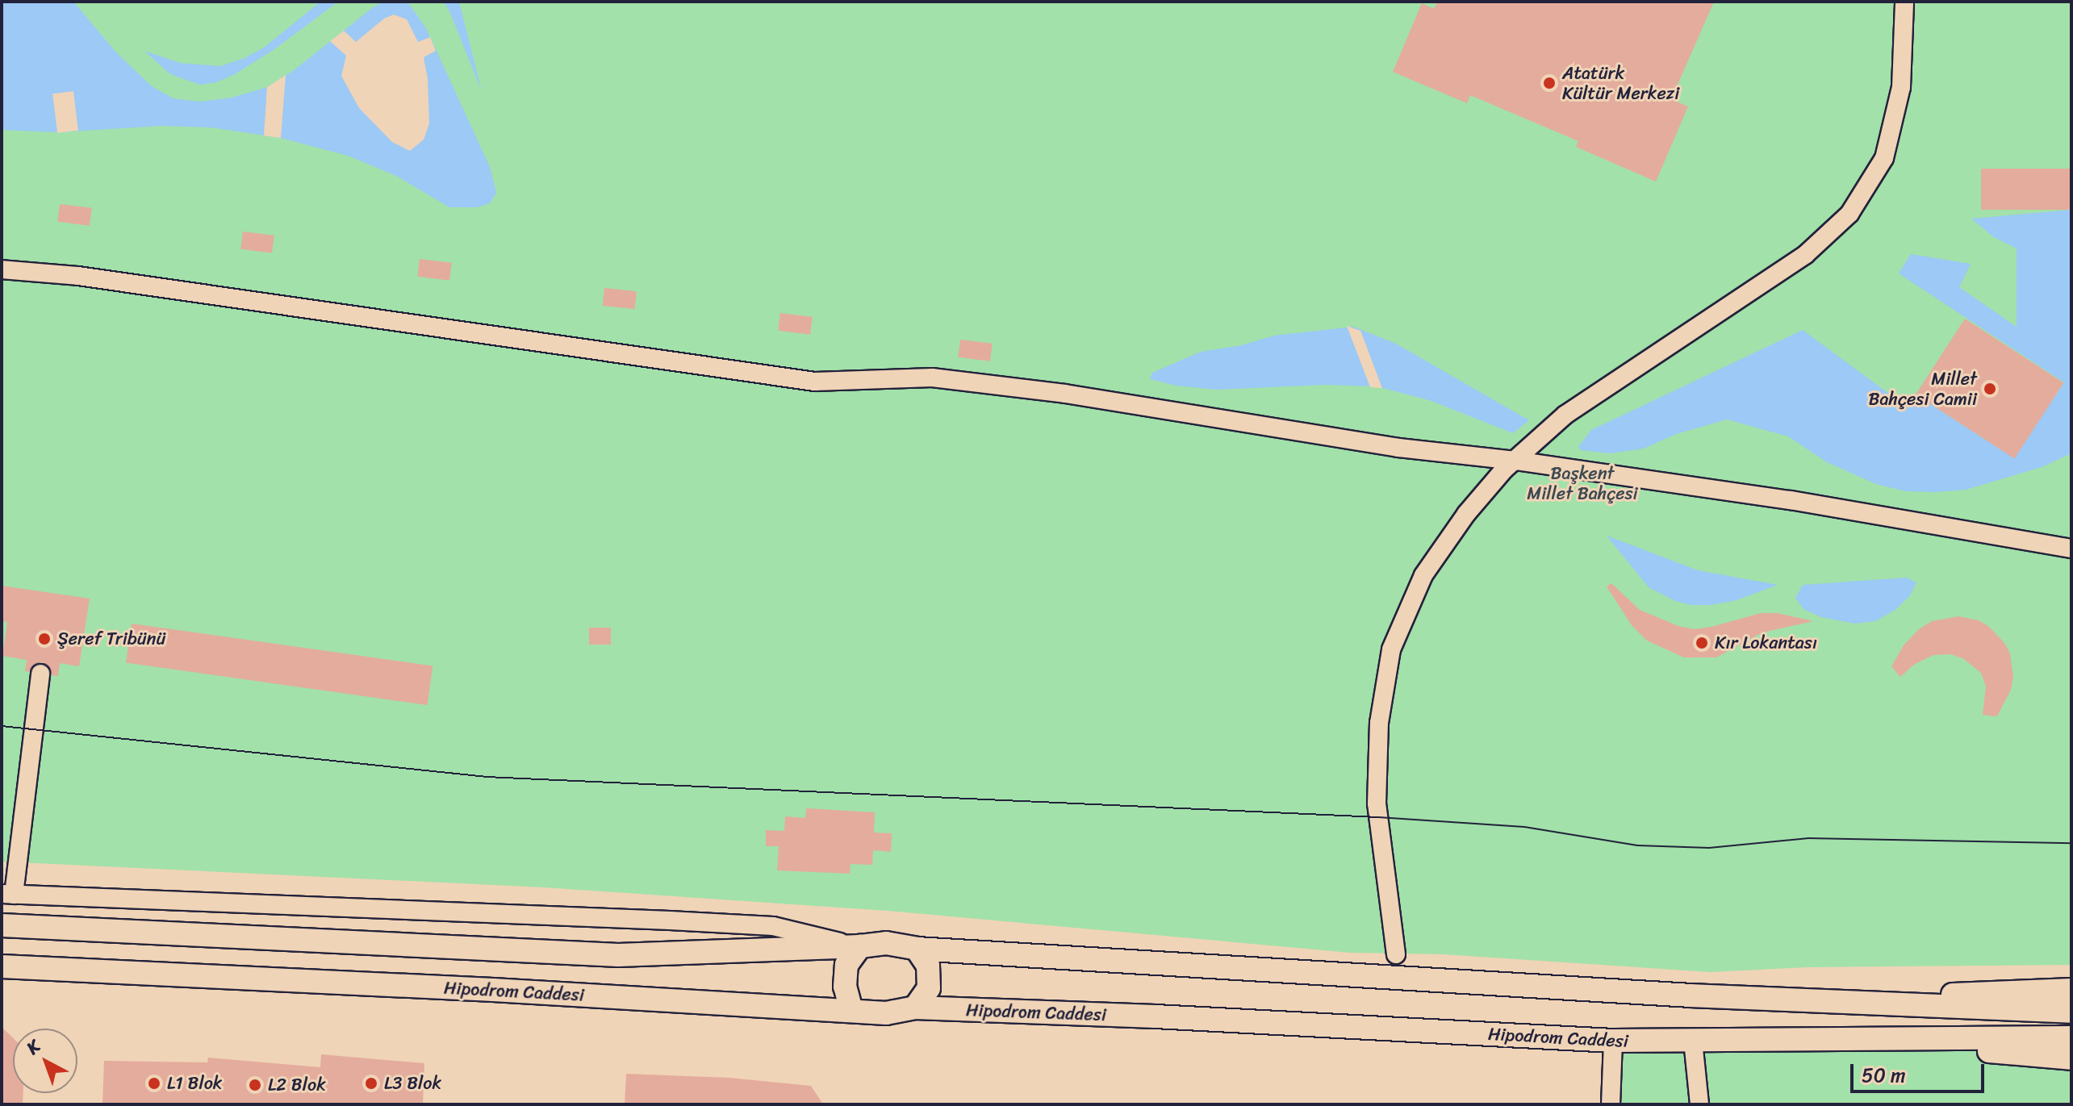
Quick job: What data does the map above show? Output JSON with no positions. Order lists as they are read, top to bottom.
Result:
{
  "streets": {
    "main road": ["Hipodrom Caddesi"]
  },
  "parks": ["Başkent Millet Bahçesi"],
  "places": [
    "Atatürk Kültür Merkezi",
    "Millet Bahçesi Camii",
    "Şeref Tribünü",
    "Kır Lokantası",
    "L1 Blok",
    "L3 Blok",
    "L2 Blok"
  ],
  "scale_bar": "50 m",
  "north": "top left"
}
